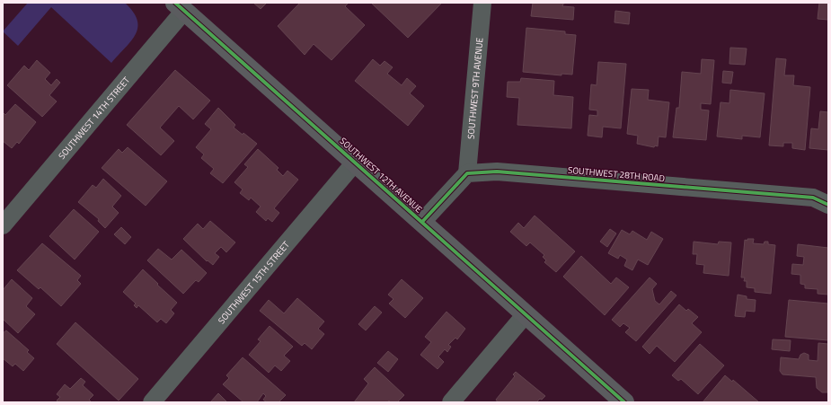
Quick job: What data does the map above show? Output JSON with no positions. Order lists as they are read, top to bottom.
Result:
{
  "streets": {
    "main road": ["SOUTHWEST 12TH AVENUE"],
    "street": [
      "SOUTHWEST 9TH AVENUE",
      "SOUTHWEST 14TH STREET",
      "SOUTHWEST 28TH ROAD",
      "SOUTHWEST 15TH STREET"
    ]
  },
  "crossings": [
    ["SOUTHWEST 9TH AVENUE", "SOUTHWEST 28TH ROAD"],
    ["SOUTHWEST 14TH STREET", "SOUTHWEST 12TH AVENUE"],
    ["SOUTHWEST 12TH AVENUE", "SOUTHWEST 15TH STREET"]
  ]
}
